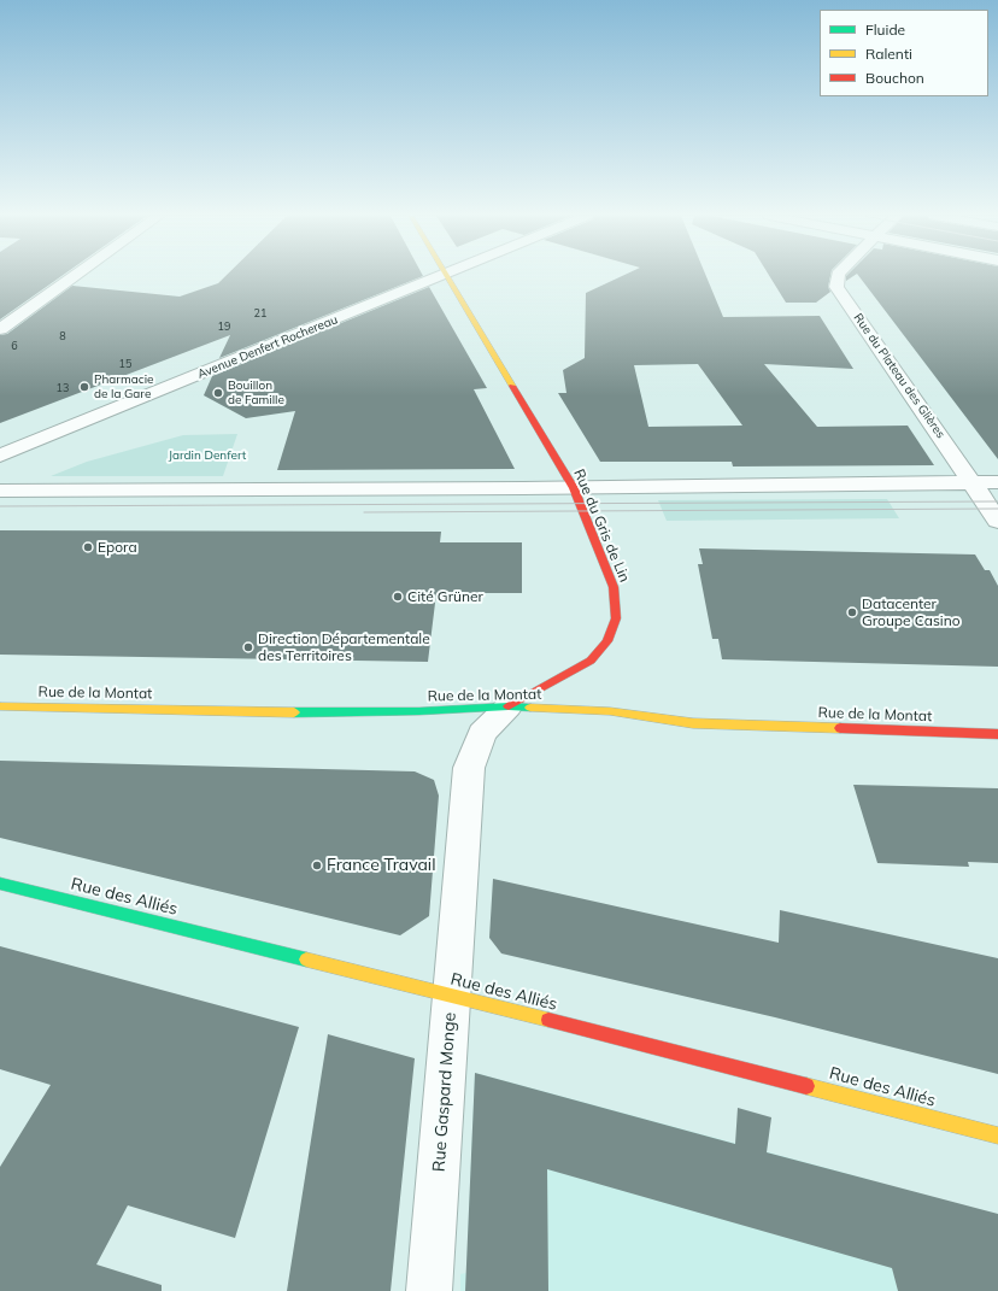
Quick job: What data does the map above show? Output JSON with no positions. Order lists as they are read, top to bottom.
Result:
{
  "streets": {
    "main road": ["Rue du Gris de Lin", "Rue de la Montat", "Rue des Alliés"],
    "street": ["Avenue Denfert Rochereau", "Rue du Plateau des Glières", "Rue Gaspard Monge"]
  },
  "crossings": [
    ["Rue du Gris de Lin", "Rue de la Montat"],
    ["Rue du Gris de Lin", "Rue Gaspard Monge"],
    ["Rue de la Montat", "Rue Gaspard Monge"],
    ["Rue des Alliés", "Rue Gaspard Monge"]
  ],
  "parks": ["Jardin Denfert"],
  "places": [
    "Pharmacie de la Gare",
    "Bouillon de Famille",
    "Epora",
    "Cité Grüner",
    "Datacenter Groupe Casino",
    "Direction Départementale des Territoires",
    "France Travail"
  ],
  "house_numbers": [
    "21",
    "19",
    "8",
    "6",
    "15",
    "13"
  ],
  "legend": ["Fluide", "Ralenti", "Bouchon"]
}
